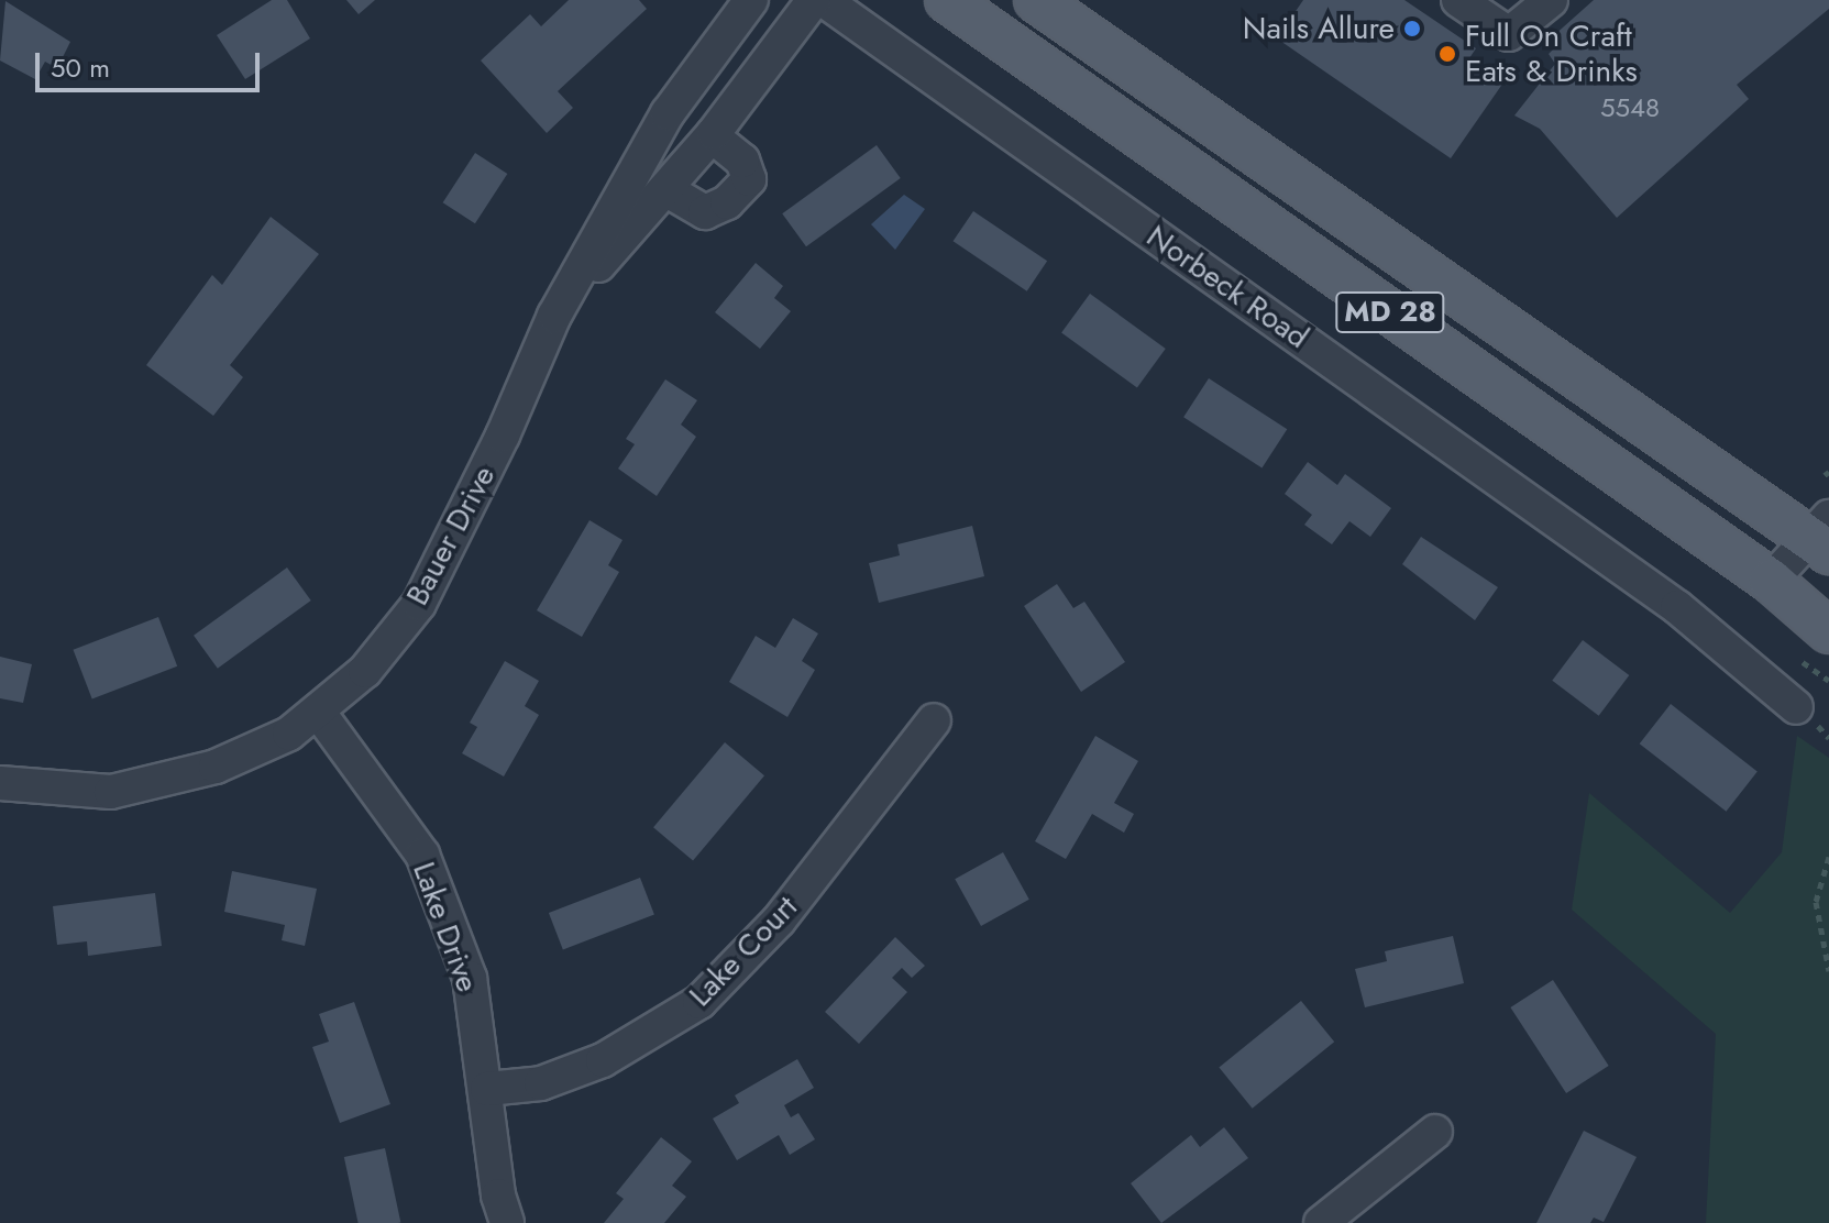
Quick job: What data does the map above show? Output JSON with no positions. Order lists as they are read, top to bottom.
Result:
{
  "streets": {
    "main road": ["MD 28"],
    "street": [
      "Norbeck Road",
      "Bauer Drive",
      "Lake Drive",
      "Lake Court"
    ]
  },
  "crossings": [
    ["Bauer Drive", "Lake Drive"],
    ["Lake Drive", "Lake Court"]
  ],
  "places": ["Nails Allure", "Full On Craft Eats & Drinks"],
  "house_numbers": ["5548"],
  "scale_bar": "50 m"
}
